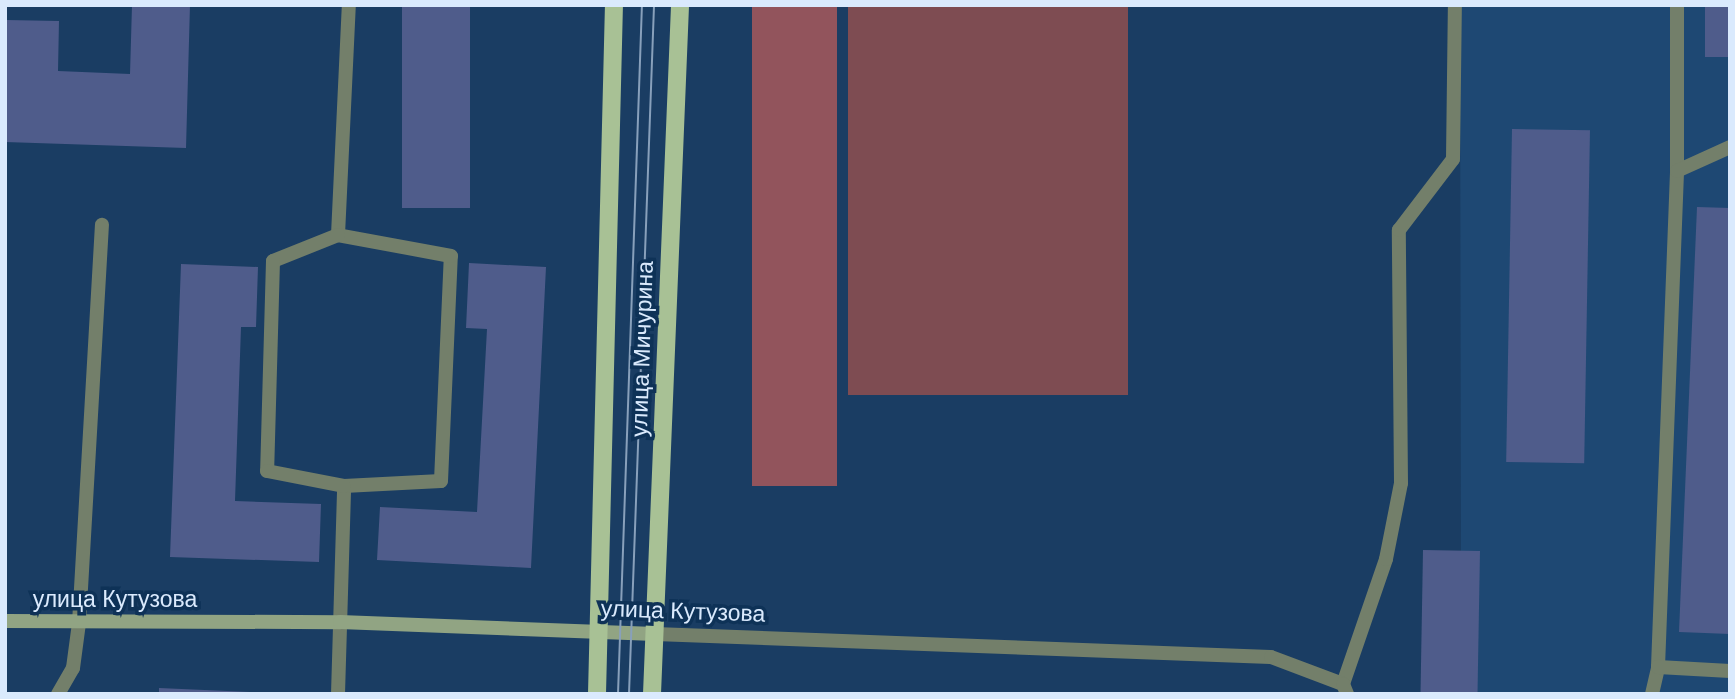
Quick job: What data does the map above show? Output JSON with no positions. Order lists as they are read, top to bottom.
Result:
{
  "streets": {
    "main road": ["улица Мичурина"],
    "street": ["улица Кутузова"]
  },
  "crossings": [
    ["улица Мичурина", "улица Кутузова"]
  ]
}
